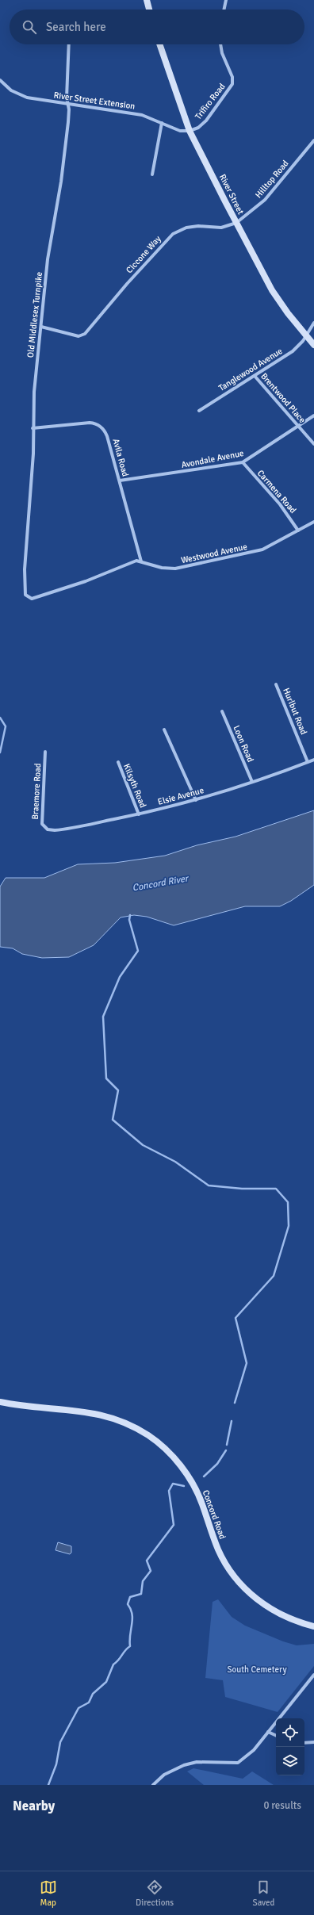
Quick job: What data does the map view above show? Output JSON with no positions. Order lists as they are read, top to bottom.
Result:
{
  "streets": {
    "main road": ["River Street", "Concord Road"],
    "street": [
      "River Street Extension",
      "Trifiro Road",
      "Hilltop Road",
      "Ciccone Way",
      "Old Middlesex Turnpike",
      "Tanglewood Avenue",
      "Brentwood Place",
      "Avila Road",
      "Avondale Avenue",
      "Carmena Road",
      "Westwood Avenue",
      "Hurlbut Road",
      "Loon Road",
      "Kilsyth Road",
      "Braemore Road",
      "Elsie Avenue"
    ]
  },
  "crossings": [
    ["River Street Extension", "Trifiro Road"],
    ["River Street Extension", "River Street"],
    ["River Street Extension", "Old Middlesex Turnpike"],
    ["Trifiro Road", "River Street"],
    ["Hilltop Road", "River Street"],
    ["Hilltop Road", "Ciccone Way"],
    ["River Street", "Ciccone Way"],
    ["River Street", "Tanglewood Avenue"],
    ["Ciccone Way", "Old Middlesex Turnpike"],
    ["Old Middlesex Turnpike", "Avila Road"],
    ["Old Middlesex Turnpike", "Westwood Avenue"],
    ["Tanglewood Avenue", "Brentwood Place"],
    ["Brentwood Place", "Avondale Avenue"],
    ["Avila Road", "Avondale Avenue"],
    ["Avila Road", "Westwood Avenue"],
    ["Avondale Avenue", "Carmena Road"],
    ["Carmena Road", "Westwood Avenue"],
    ["Hurlbut Road", "Elsie Avenue"],
    ["Loon Road", "Elsie Avenue"],
    ["Kilsyth Road", "Elsie Avenue"],
    ["Braemore Road", "Elsie Avenue"]
  ],
  "water": ["Concord River"],
  "parks": ["South Cemetery"],
  "page": {
    "search": "Search here",
    "heading": ["Nearby", "0 results"],
    "nav": ["Map", "Directions", "Saved"]
  }
}
